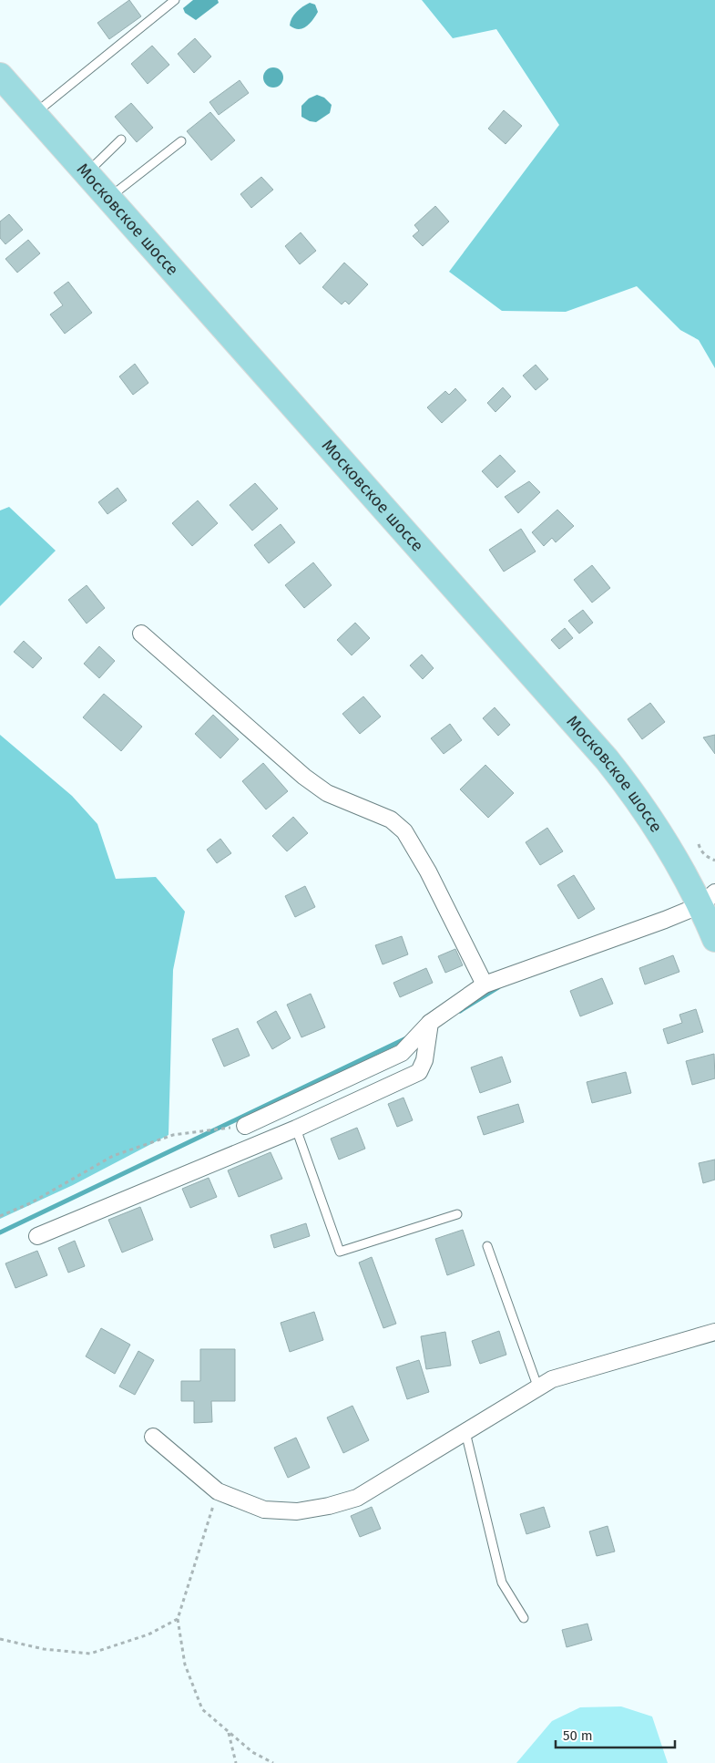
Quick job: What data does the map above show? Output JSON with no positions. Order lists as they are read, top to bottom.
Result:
{
  "streets": {
    "main road": ["Московское шоссе"]
  },
  "scale_bar": "50 m"
}
